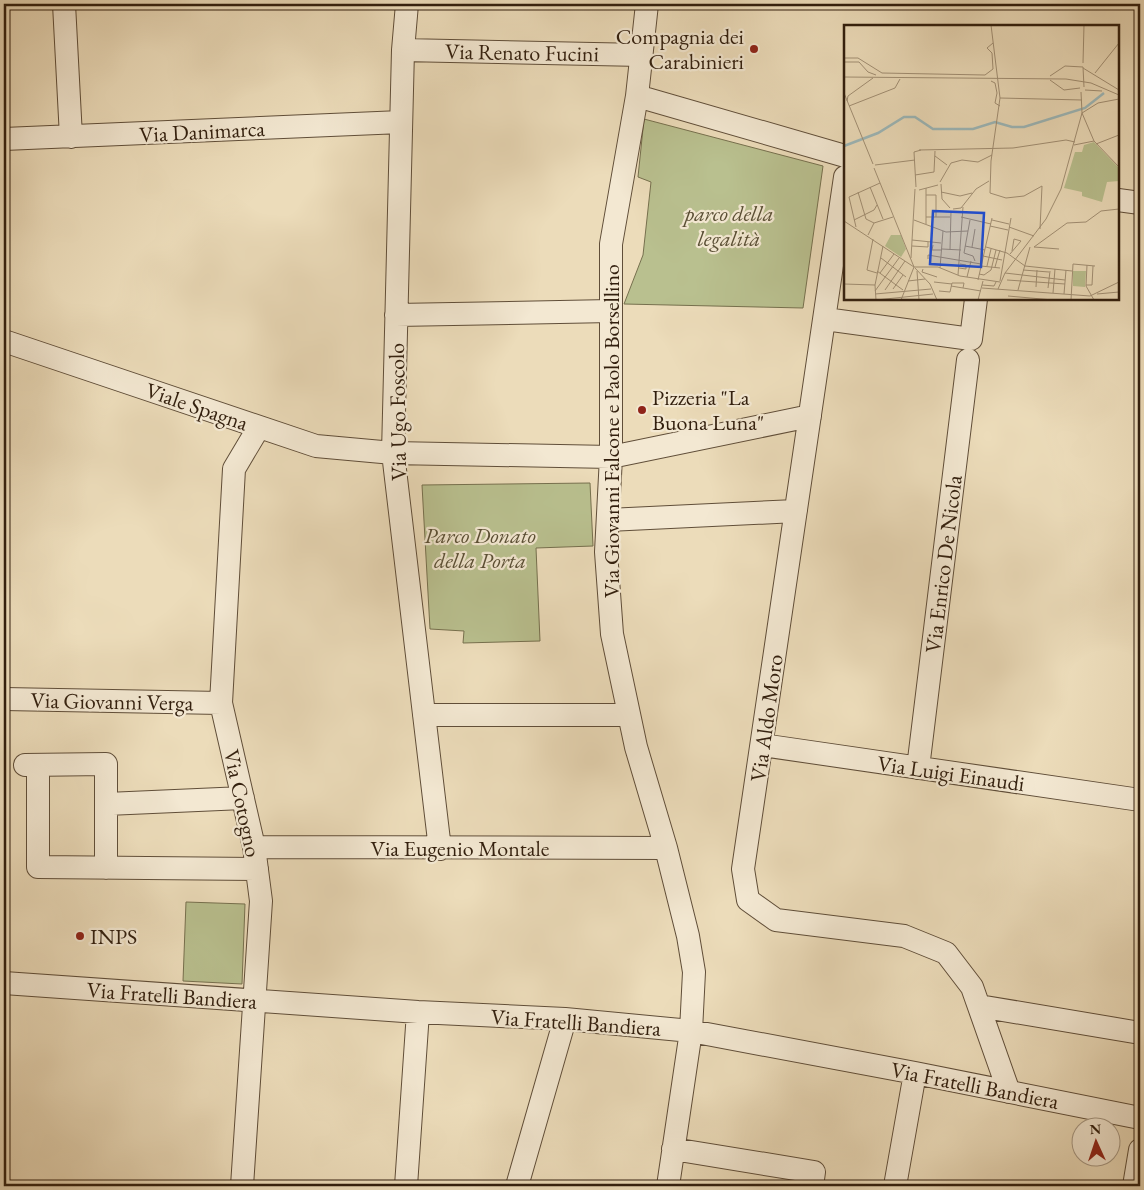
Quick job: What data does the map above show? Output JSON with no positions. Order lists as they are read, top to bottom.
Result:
{
  "streets": {
    "street": [
      "Via Renato Fucini",
      "Via Danimarca",
      "Viale Spagna",
      "Via Ugo Foscolo",
      "Via Giovanni Falcone e Paolo Borsellino",
      "Via Enrico De Nicola",
      "Via Giovanni Verga",
      "Via Aldo Moro",
      "Via Luigi Einaudi",
      "Via Cotogno",
      "Via Eugenio Montale",
      "Via Fratelli Bandiera"
    ]
  },
  "crossings": [
    ["Via Renato Fucini", "Via Ugo Foscolo"],
    ["Via Renato Fucini", "Via Giovanni Falcone e Paolo Borsellino"],
    ["Via Danimarca", "Via Ugo Foscolo"],
    ["Viale Spagna", "Via Ugo Foscolo"],
    ["Viale Spagna", "Via Giovanni Falcone e Paolo Borsellino"],
    ["Viale Spagna", "Via Aldo Moro"],
    ["Viale Spagna", "Via Cotogno"],
    ["Via Ugo Foscolo", "Via Eugenio Montale"],
    ["Via Giovanni Falcone e Paolo Borsellino", "Via Eugenio Montale"],
    ["Via Giovanni Falcone e Paolo Borsellino", "Via Fratelli Bandiera"],
    ["Via Enrico De Nicola", "Via Luigi Einaudi"],
    ["Via Giovanni Verga", "Via Cotogno"],
    ["Via Aldo Moro", "Via Luigi Einaudi"],
    ["Via Aldo Moro", "Via Fratelli Bandiera"],
    ["Via Cotogno", "Via Eugenio Montale"],
    ["Via Cotogno", "Via Fratelli Bandiera"]
  ],
  "parks": ["parco della legalità", "Parco Donato della Porta"],
  "places": ["Compagnia dei Carabinieri", "Pizzeria \"La Buona Luna\"", "INPS"],
  "north": "top"
}
